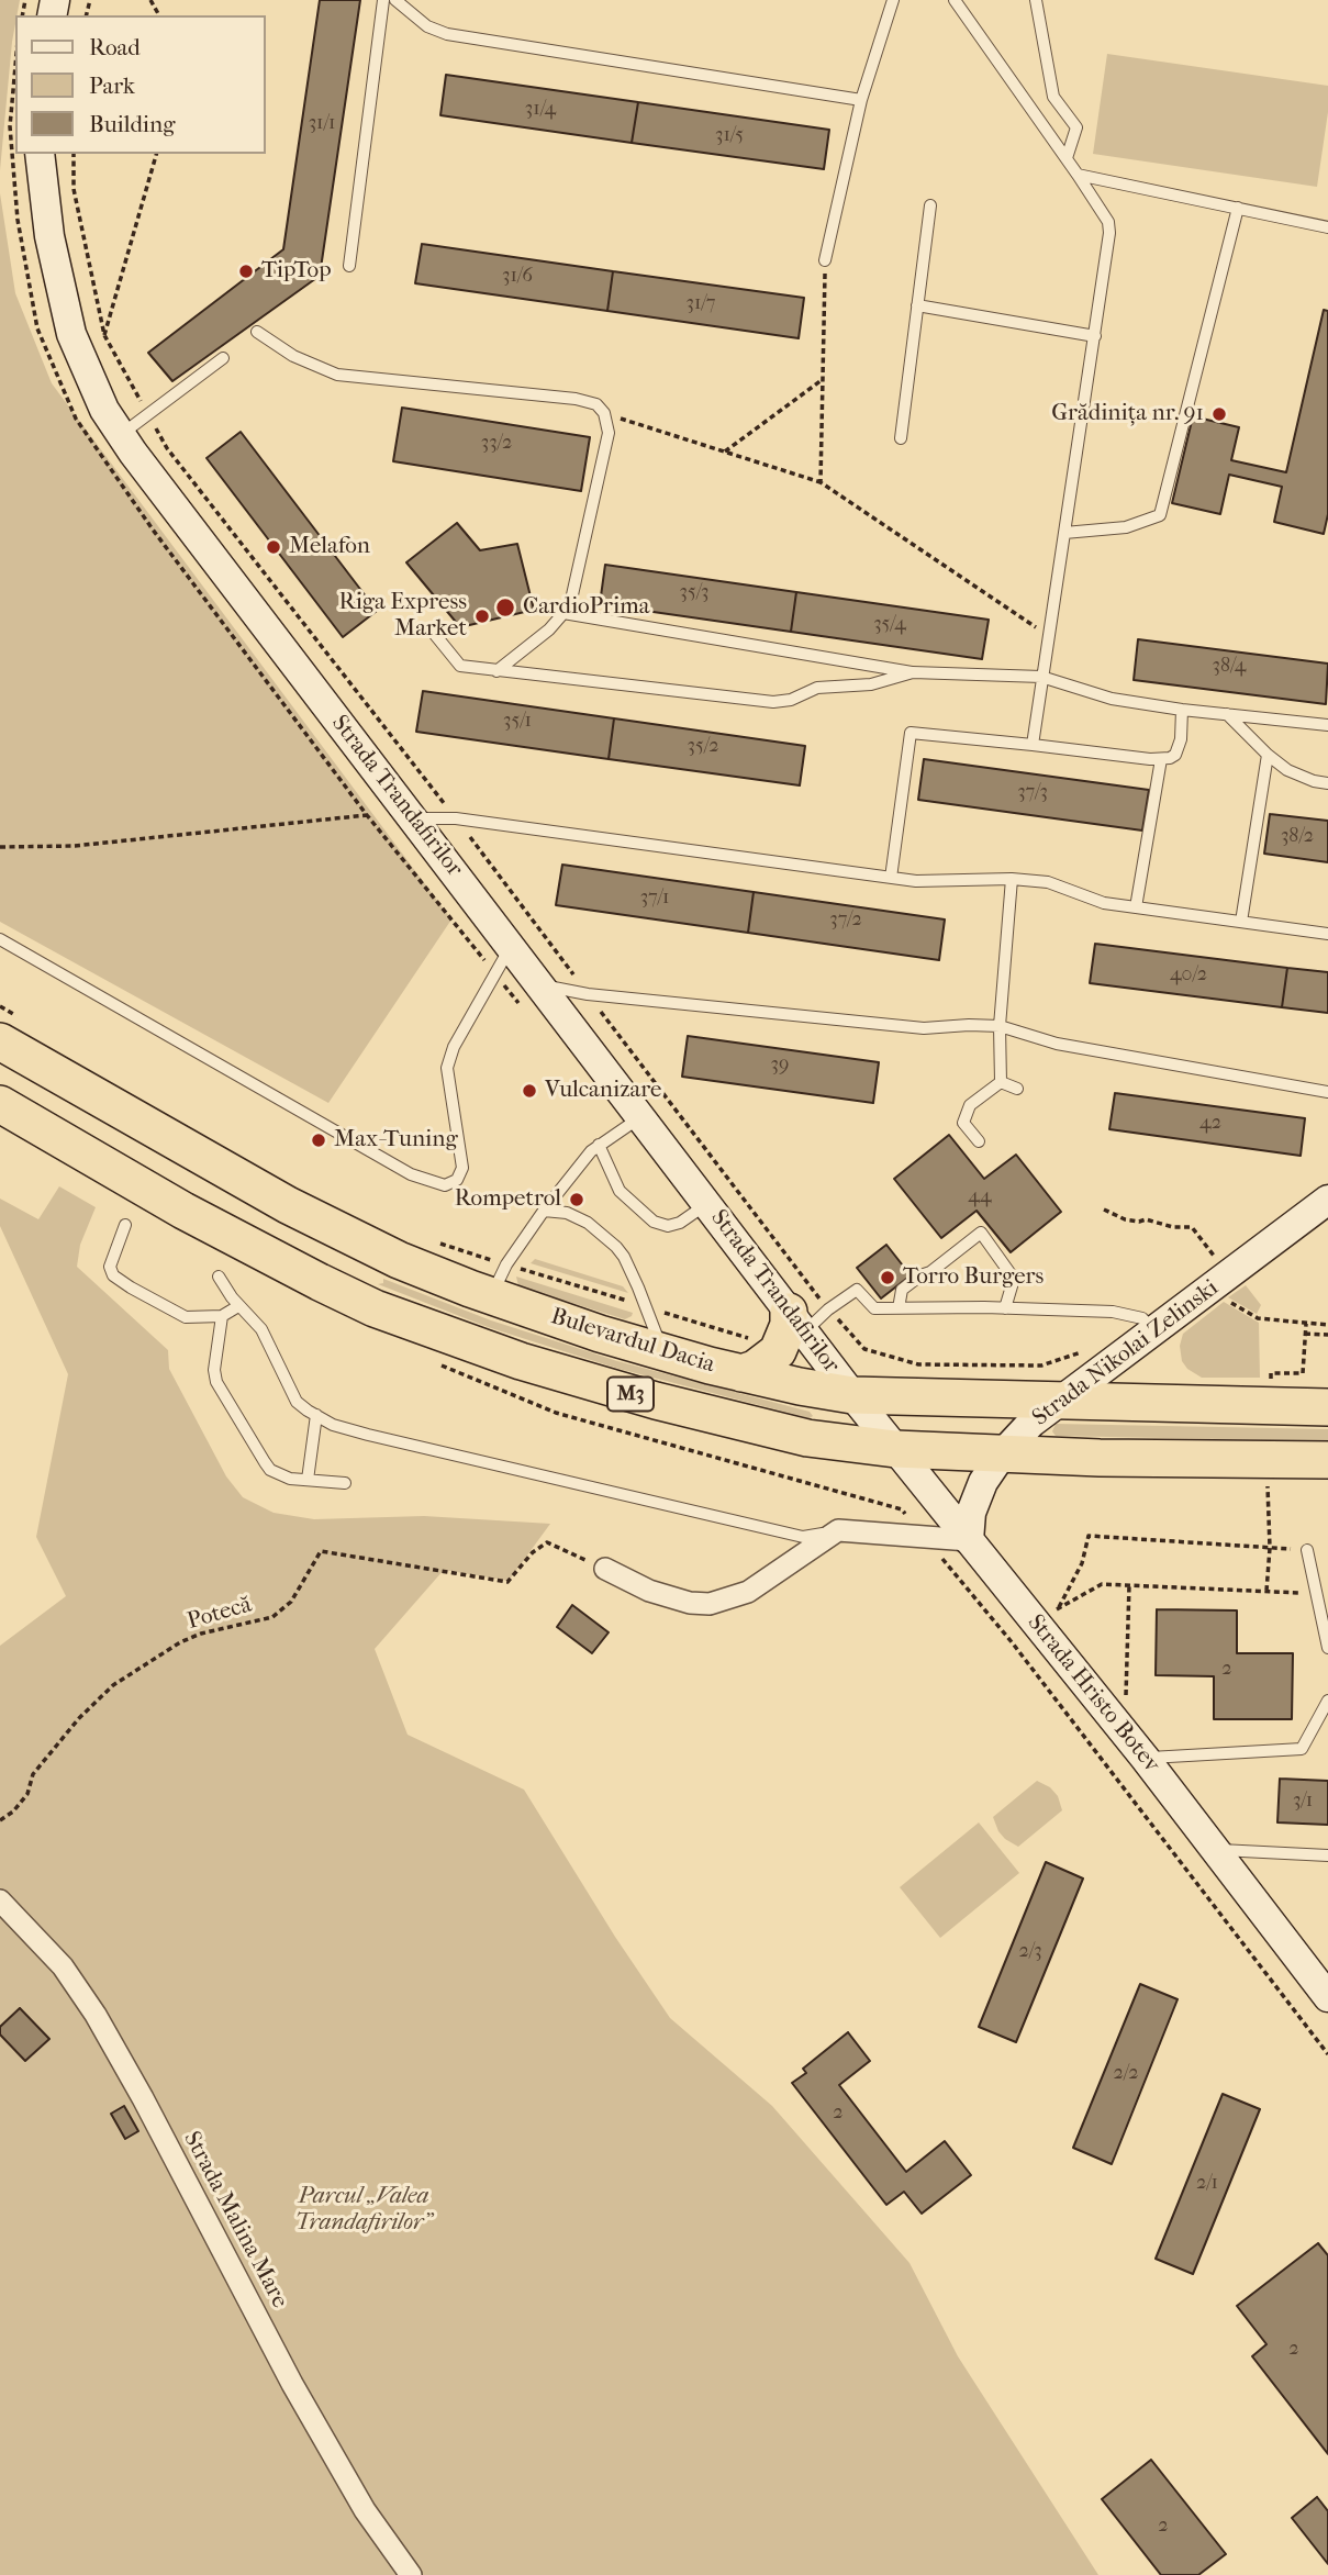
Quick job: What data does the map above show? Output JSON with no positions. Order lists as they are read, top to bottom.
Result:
{
  "streets": {
    "highway": ["Bulevardul Dacia", "M3"],
    "main road": ["Strada Trandafirilor", "Strada Nikolai Zelinski", "Strada Hristo Botev"],
    "street": ["Strada Malina Mare"],
    "path": ["Potecă"]
  },
  "crossings": [
    ["Strada Trandafirilor", "Bulevardul Dacia"],
    ["Strada Trandafirilor", "Strada Hristo Botev"],
    ["Bulevardul Dacia", "Strada Nikolai Zelinski"],
    ["Bulevardul Dacia", "Strada Hristo Botev"],
    ["Strada Nikolai Zelinski", "Strada Hristo Botev"]
  ],
  "parks": ["Parcul „Valea Trandafirilor”"],
  "places": [
    "TipTop",
    "Grădinița nr. 91",
    "Melafon",
    "CardioPrima",
    "Riga Express Market",
    "Vulcanizare",
    "Max-Tuning",
    "Rompetrol",
    "Torro Burgers"
  ],
  "house_numbers": [
    "31/4",
    "31/1",
    "31/5",
    "31/6",
    "31/7",
    "33/2",
    "35/3",
    "35/4",
    "38/4",
    "35/1",
    "35/2",
    "37/3",
    "38/2",
    "37/1",
    "37/2",
    "40/2",
    "39",
    "42",
    "44",
    "2",
    "3/1",
    "2/3",
    "2/2",
    "2",
    "2/1",
    "2",
    "2"
  ],
  "legend": ["Road", "Park", "Building"]
}
